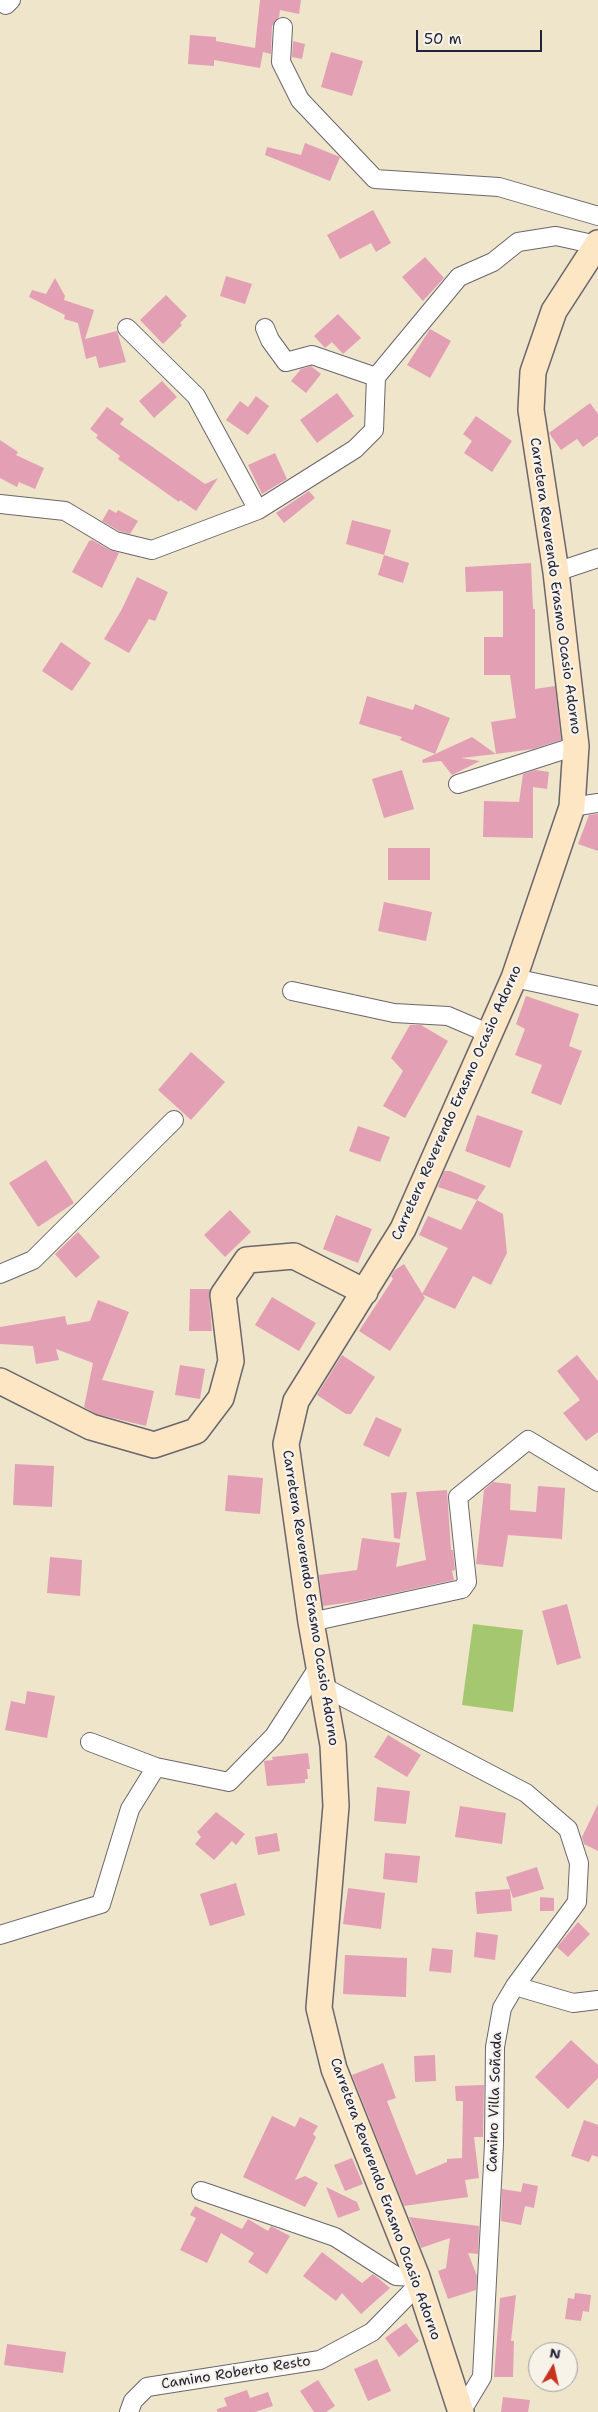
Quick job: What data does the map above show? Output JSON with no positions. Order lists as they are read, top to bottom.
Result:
{
  "streets": {
    "street": ["Carretera Reverendo Erasmo Ocasio Adorno", "Camino Villa Soñada", "Camino Roberto Resto"]
  },
  "crossings": [
    ["Carretera Reverendo Erasmo Ocasio Adorno", "Camino Villa Soñada"],
    ["Carretera Reverendo Erasmo Ocasio Adorno", "Camino Roberto Resto"]
  ],
  "scale_bar": "50 m",
  "north": "top"
}
